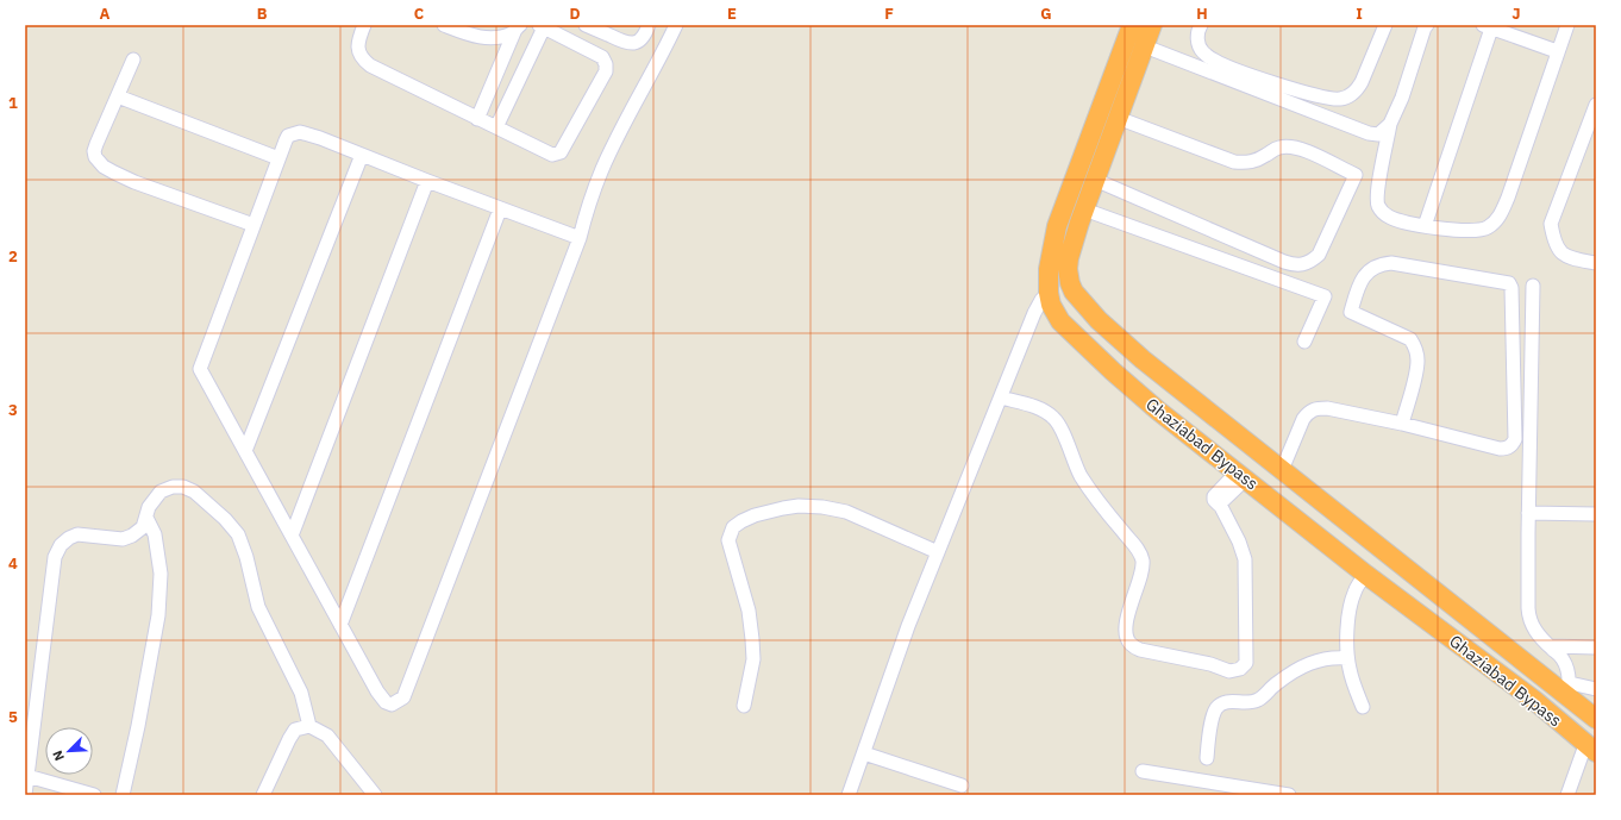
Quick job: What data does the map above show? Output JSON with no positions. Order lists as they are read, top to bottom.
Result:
{
  "streets": {
    "highway": ["Ghaziabad Bypass"]
  },
  "north": "bottom left",
  "grid": {
    "columns": [
      "A",
      "B",
      "C",
      "D",
      "E",
      "F",
      "G",
      "H",
      "I",
      "J"
    ],
    "rows": [
      "1",
      "2",
      "3",
      "4",
      "5"
    ]
  }
}
